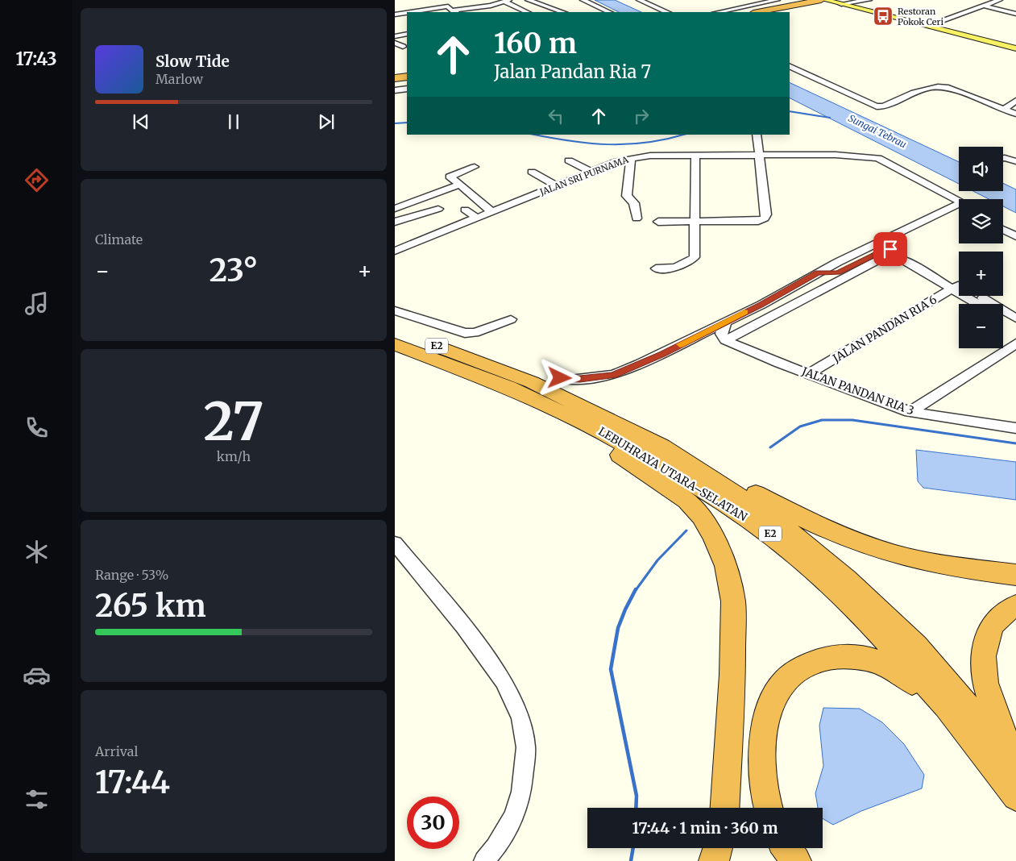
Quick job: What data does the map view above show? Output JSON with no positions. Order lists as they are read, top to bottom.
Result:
{
  "streets": {
    "highway": ["E2", "LEBUHRAYA UTARA–SELATAN"],
    "street": ["JALAN SRI PURNAMA", "JALAN PANDAN RIA 6", "JALAN PANDAN RIA 3"]
  },
  "crossings": [
    ["JALAN PANDAN RIA 6", "JALAN PANDAN RIA 3"],
    ["E2", "LEBUHRAYA UTARA–SELATAN"]
  ],
  "water": ["Sungai Tebrau"],
  "places": {
    "bus stop": ["Restoran Pokok Ceri"]
  },
  "page": {
    "tabs": "17:43",
    "turn": ["160 m", "Jalan Pandan Ria 7"],
    "song": ["Slow Tide", "Marlow"],
    "map_buttons": ["+", "−"],
    "tile": [
      "Climate",
      ["27", "km/h"],
      ["Range · 53%", "265 km"],
      ["Arrival", "17:44"]
    ],
    "heat": ["−", "23°", "+"],
    "limit": "30",
    "trip": "17:44 · 1 min · 360 m"
  }
}
